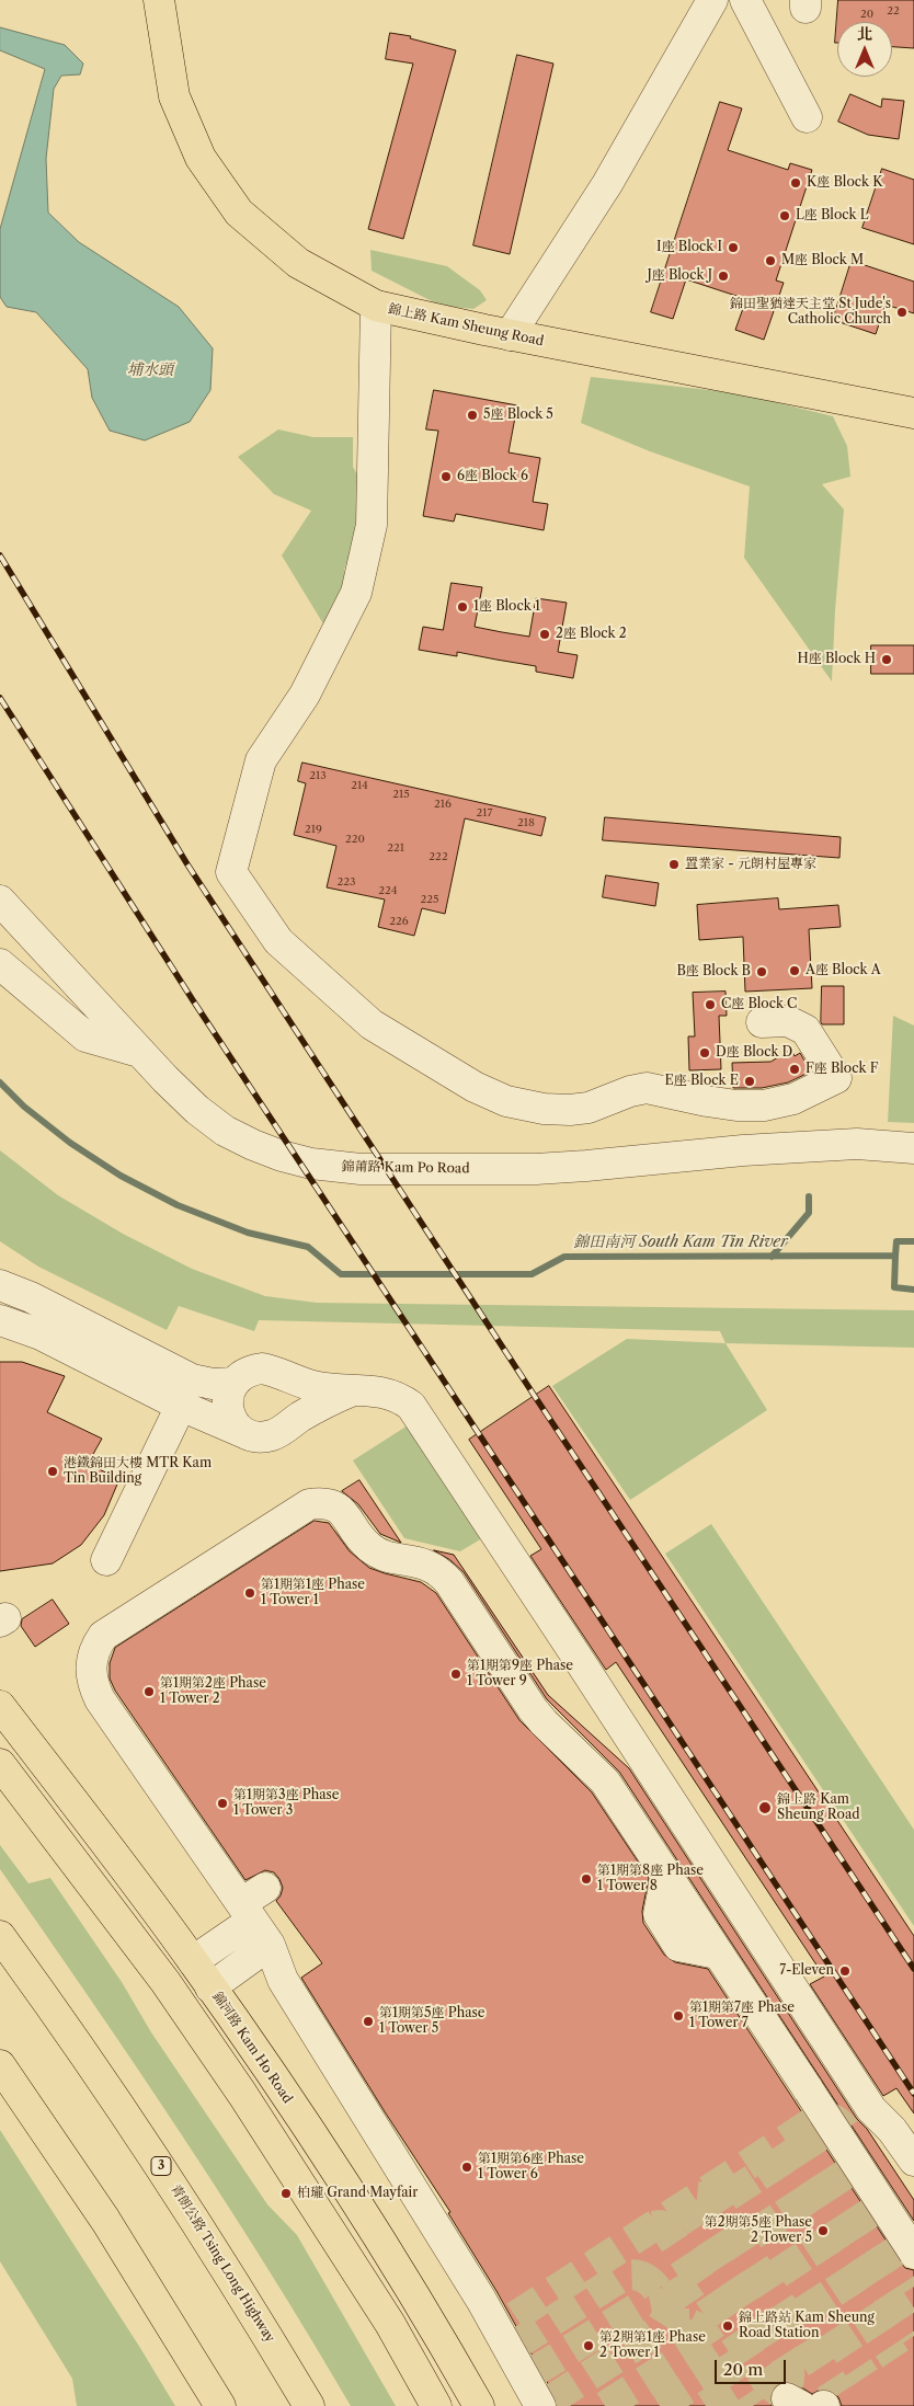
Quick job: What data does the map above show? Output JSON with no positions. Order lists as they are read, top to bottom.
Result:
{
  "streets": {
    "main road": [
      "錦上路 Kam Sheung Road",
      "錦河路 Kam Ho Road",
      "3",
      "青朗公路 Tsing Long Highway"
    ],
    "street": ["錦莆路 Kam Po Road"]
  },
  "water": ["埔水頭", "錦田南河 South Kam Tin River"],
  "places": [
    "K座 Block K",
    "L座 Block L",
    "I座 Block I",
    "M座 Block M",
    "J座 Block J",
    "錦田聖猶達天主堂 St Jude's Catholic Church",
    "5座 Block 5",
    "6座 Block 6",
    "1座 Block 1",
    "2座 Block 2",
    "H座 Block H",
    "置業家 - 元朗村屋專家",
    "A座 Block A",
    "B座 Block B",
    "C座 Block C",
    "D座 Block D",
    "F座 Block F",
    "E座 Block E",
    "港鐵錦田大樓 MTR Kam Tin Building",
    "第1期第1座 Phase 1 Tower 1",
    "第1期第9座 Phase 1 Tower 9",
    "第1期第2座 Phase 1 Tower 2",
    "第1期第3座 Phase 1 Tower 3",
    "錦上路 Kam Sheung Road",
    "第1期第8座 Phase 1 Tower 8",
    "7-Eleven",
    "第1期第7座 Phase 1 Tower 7",
    "第1期第5座 Phase 1 Tower 5",
    "第1期第6座 Phase 1 Tower 6",
    "柏瓏 Grand Mayfair",
    "第2期第5座 Phase 2 Tower 5",
    "錦上路站 Kam Sheung Road Station",
    "第2期第1座 Phase 2 Tower 1"
  ],
  "house_numbers": [
    "22",
    "20",
    "213",
    "214",
    "215",
    "216",
    "217",
    "218",
    "219",
    "220",
    "221",
    "222",
    "223",
    "224",
    "225",
    "226"
  ],
  "scale_bar": "20 m",
  "north": "top"
}
